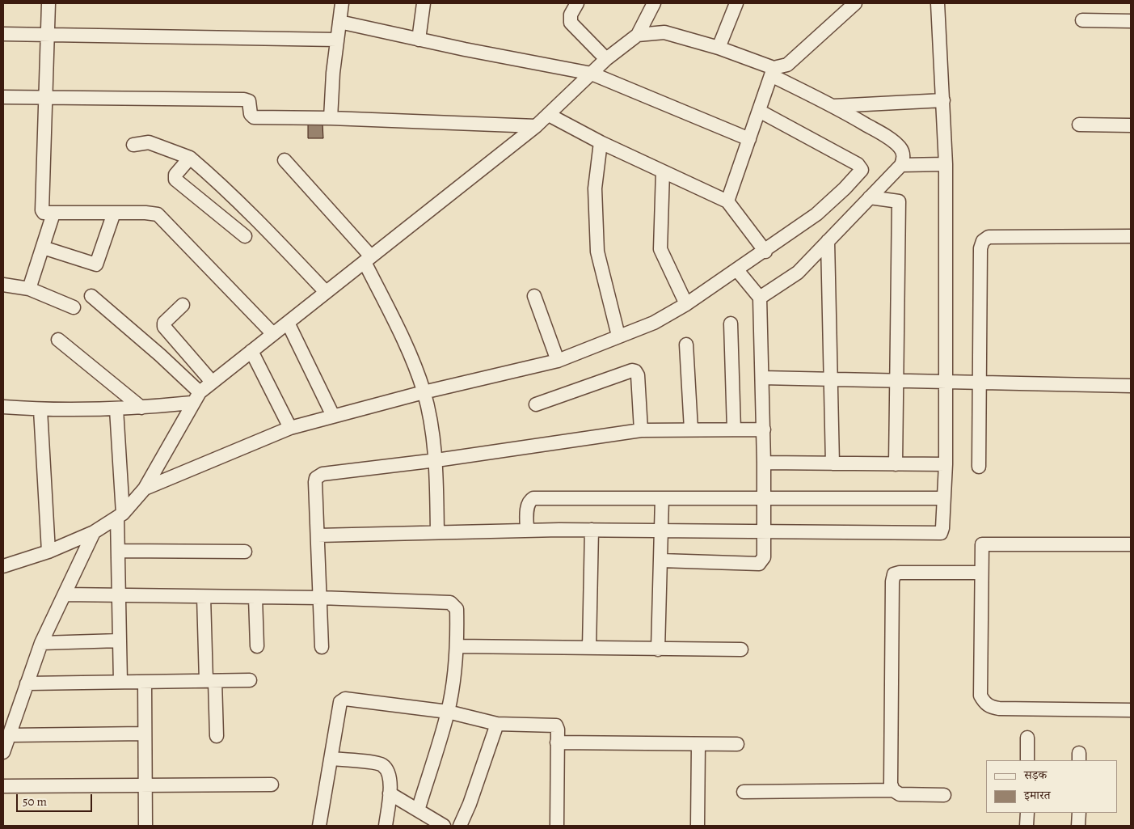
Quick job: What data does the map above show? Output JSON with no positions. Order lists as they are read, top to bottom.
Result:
{
  "legend": ["सड़क", "इमारत"],
  "scale_bar": "50 m"
}
